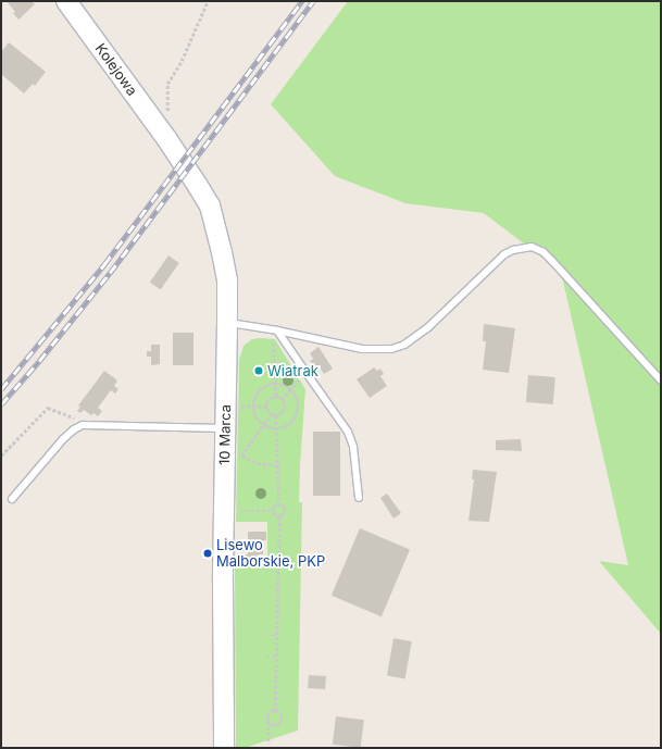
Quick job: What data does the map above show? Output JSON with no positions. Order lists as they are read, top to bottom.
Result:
{
  "streets": {
    "street": ["Kolejowa", "10 Marca"]
  },
  "crossings": [
    ["Kolejowa", "10 Marca"]
  ],
  "places": ["Wiatrak", "Lisewo Malborskie, PKP"]
}
